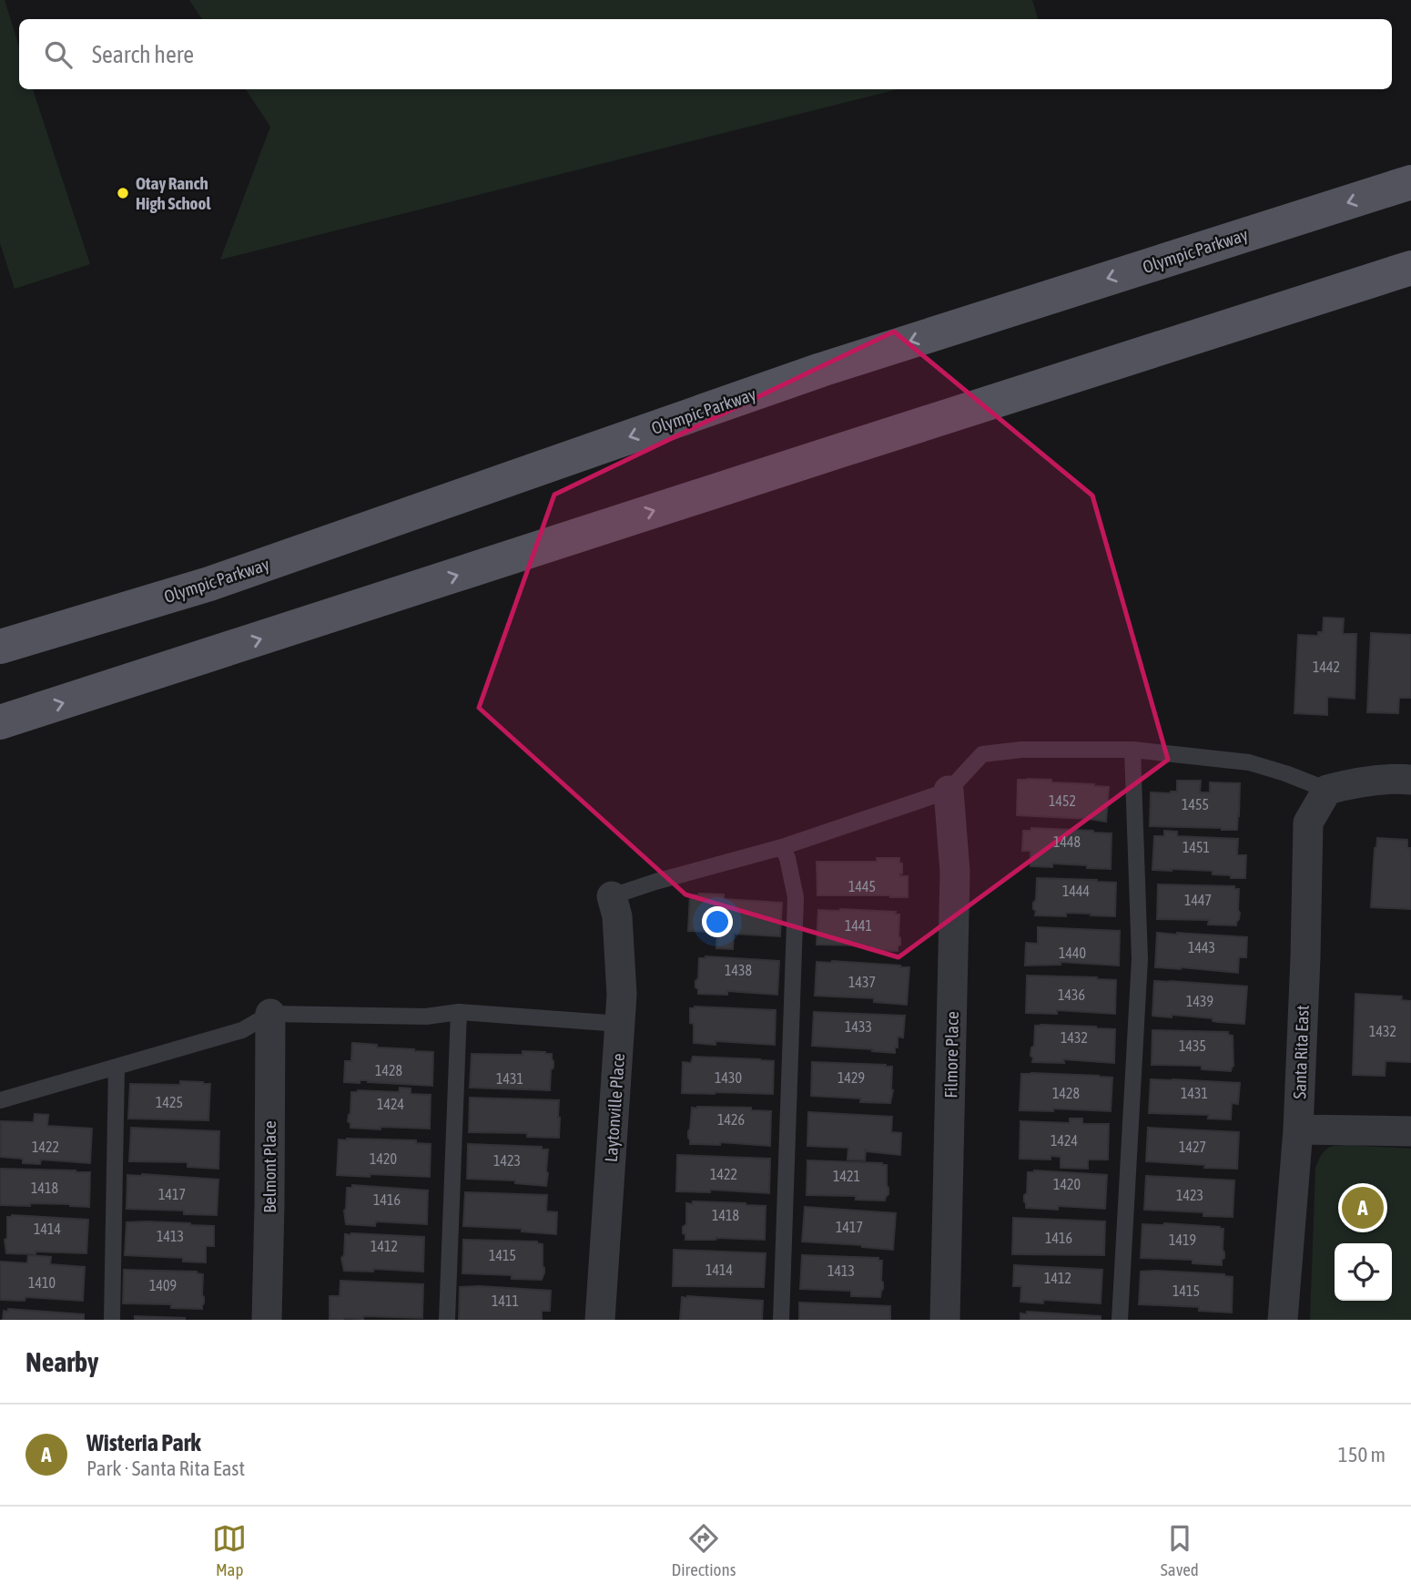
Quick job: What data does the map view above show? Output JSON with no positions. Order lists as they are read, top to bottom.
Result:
{
  "streets": {
    "main road": ["Olympic Parkway"],
    "street": [
      "Santa Rita East",
      "Filmore Place",
      "Laytonville Place",
      "Belmont Place"
    ]
  },
  "places": ["Otay Ranch High School"],
  "house_numbers": [
    "1442",
    "1452",
    "1455",
    "1448",
    "1451",
    "1445",
    "1444",
    "1447",
    "1441",
    "1443",
    "1440",
    "1438",
    "1437",
    "1436",
    "1439",
    "1433",
    "1432",
    "1432",
    "1435",
    "1428",
    "1430",
    "1429",
    "1431",
    "1428",
    "1431",
    "1425",
    "1424",
    "1426",
    "1424",
    "1422",
    "1427",
    "1420",
    "1423",
    "1422",
    "1421",
    "1420",
    "1418",
    "1417",
    "1423",
    "1416",
    "1418",
    "1417",
    "1414",
    "1413",
    "1416",
    "1419",
    "1412",
    "1415",
    "1414",
    "1413",
    "1412",
    "1410",
    "1409",
    "1415",
    "1411"
  ],
  "page": {
    "search": "Search here",
    "pins": "A",
    "heading": "Nearby",
    "list": [
      {
        "mark": "A",
        "name": "Wisteria Park",
        "note": "Park · Santa Rita East",
        "value": "150 m"
      }
    ],
    "nav": ["Map", "Directions", "Saved"]
  }
}
